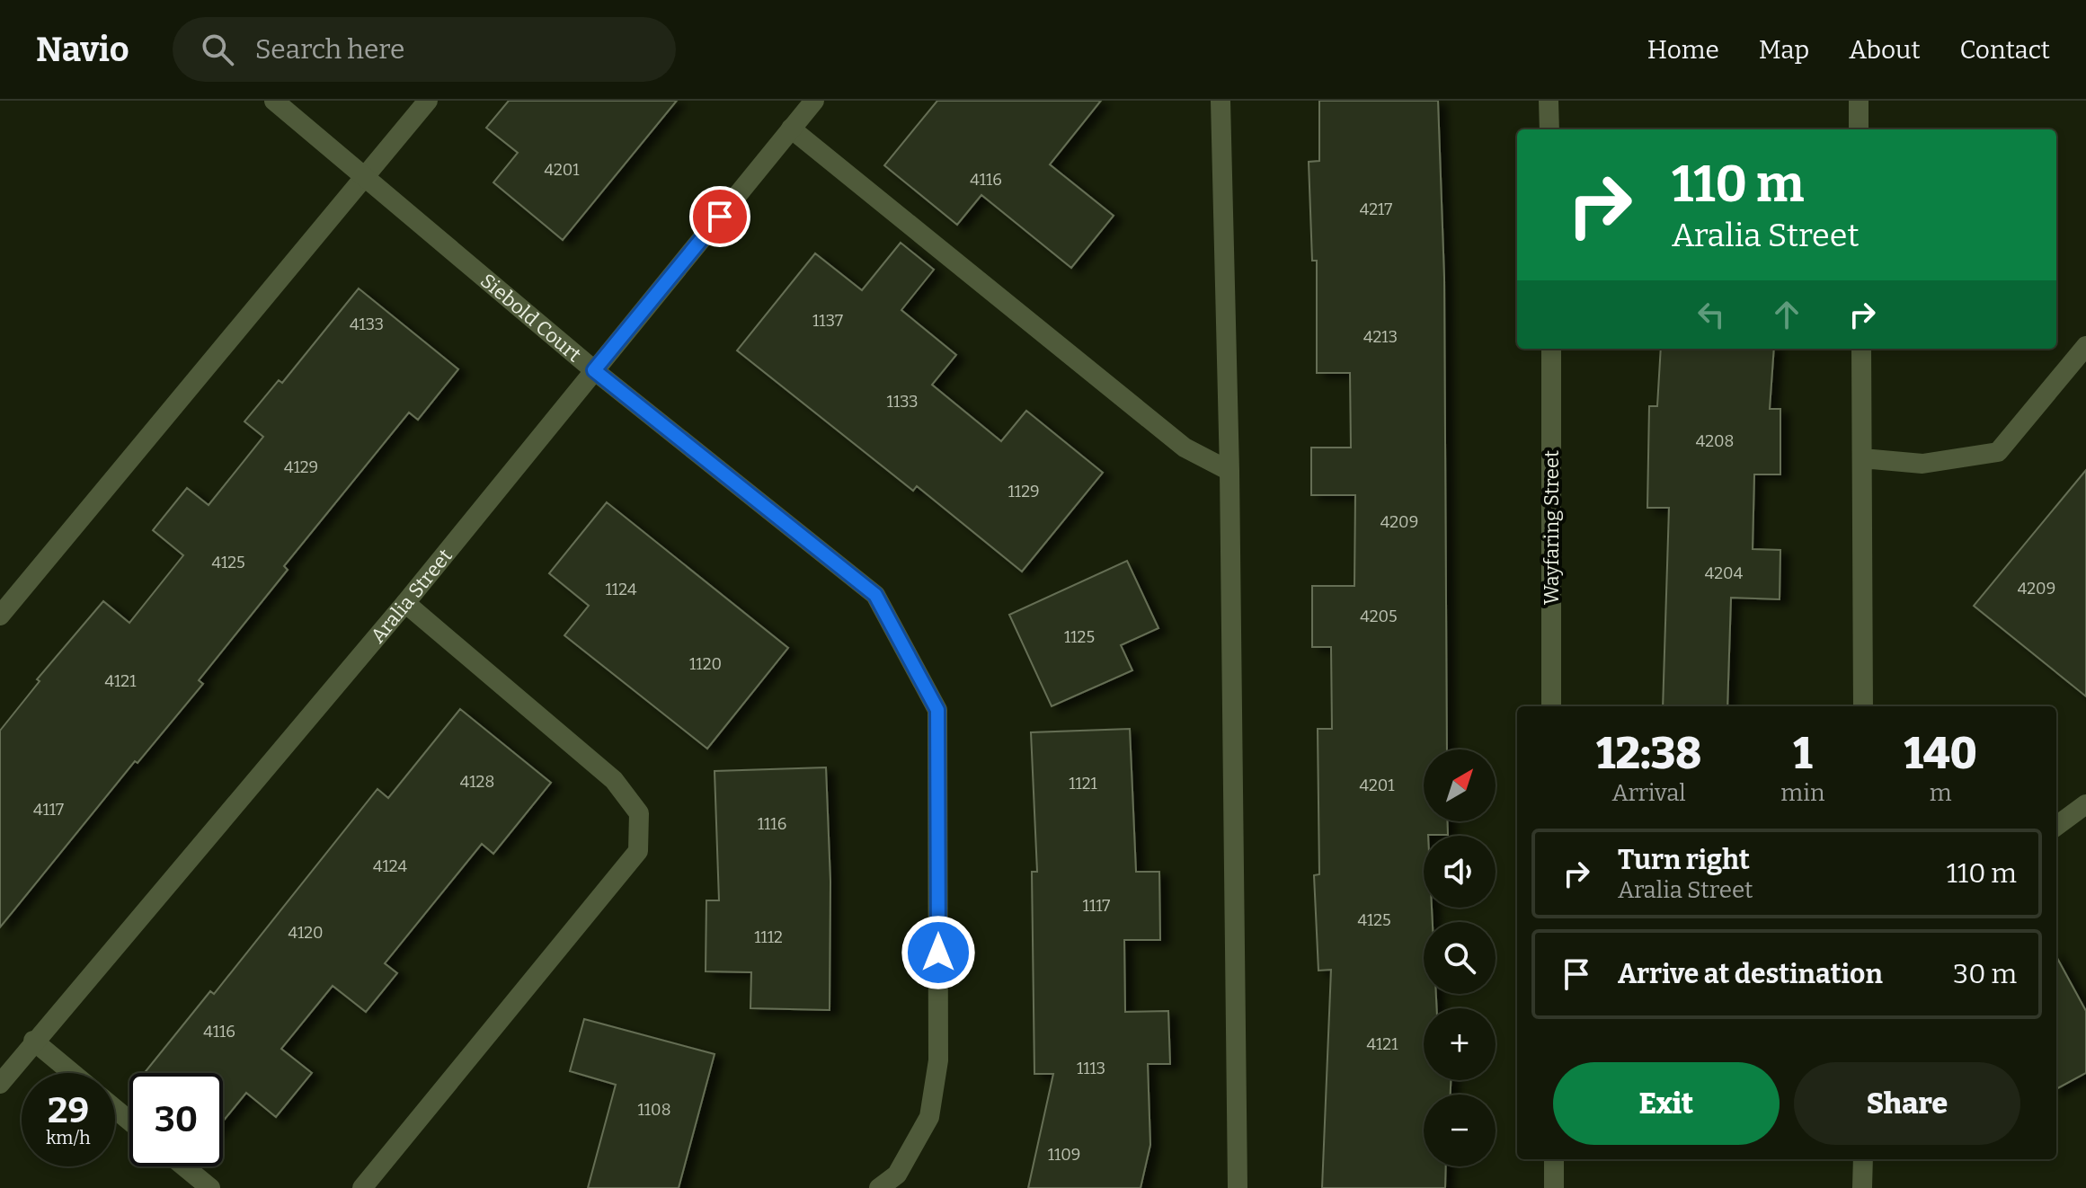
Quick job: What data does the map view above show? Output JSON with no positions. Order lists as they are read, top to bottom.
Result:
{
  "streets": {
    "street": ["Siebold Court", "Wayfaring Street", "Aralia Street"]
  },
  "crossings": [
    ["Siebold Court", "Aralia Street"]
  ],
  "house_numbers": [
    "4201",
    "4116",
    "4217",
    "1137",
    "4133",
    "4213",
    "1133",
    "4208",
    "4129",
    "1129",
    "4209",
    "4125",
    "4204",
    "4209",
    "1124",
    "4205",
    "1125",
    "1120",
    "4121",
    "4128",
    "1121",
    "4201",
    "4117",
    "1116",
    "4124",
    "1117",
    "4125",
    "4120",
    "1112",
    "4116",
    "4121",
    "1113",
    "1108",
    "1109"
  ],
  "north": "top right",
  "page": {
    "header": "Navio",
    "search": "Search here",
    "nav": [
      "Home",
      "Map",
      "About",
      "Contact"
    ],
    "turn": ["110 m", "Aralia Street"],
    "eta": [
      "12:38",
      "Arrival",
      "1",
      "min",
      "140",
      "m"
    ],
    "map_buttons": ["+", "−"],
    "list": [
      {
        "name": "Turn right",
        "note": "Aralia Street",
        "value": "110 m"
      },
      {
        "name": "Arrive at destination",
        "value": "30 m"
      }
    ],
    "buttons": ["Exit", "Share"],
    "speed": "29 km/h",
    "limit": "30"
  }
}
